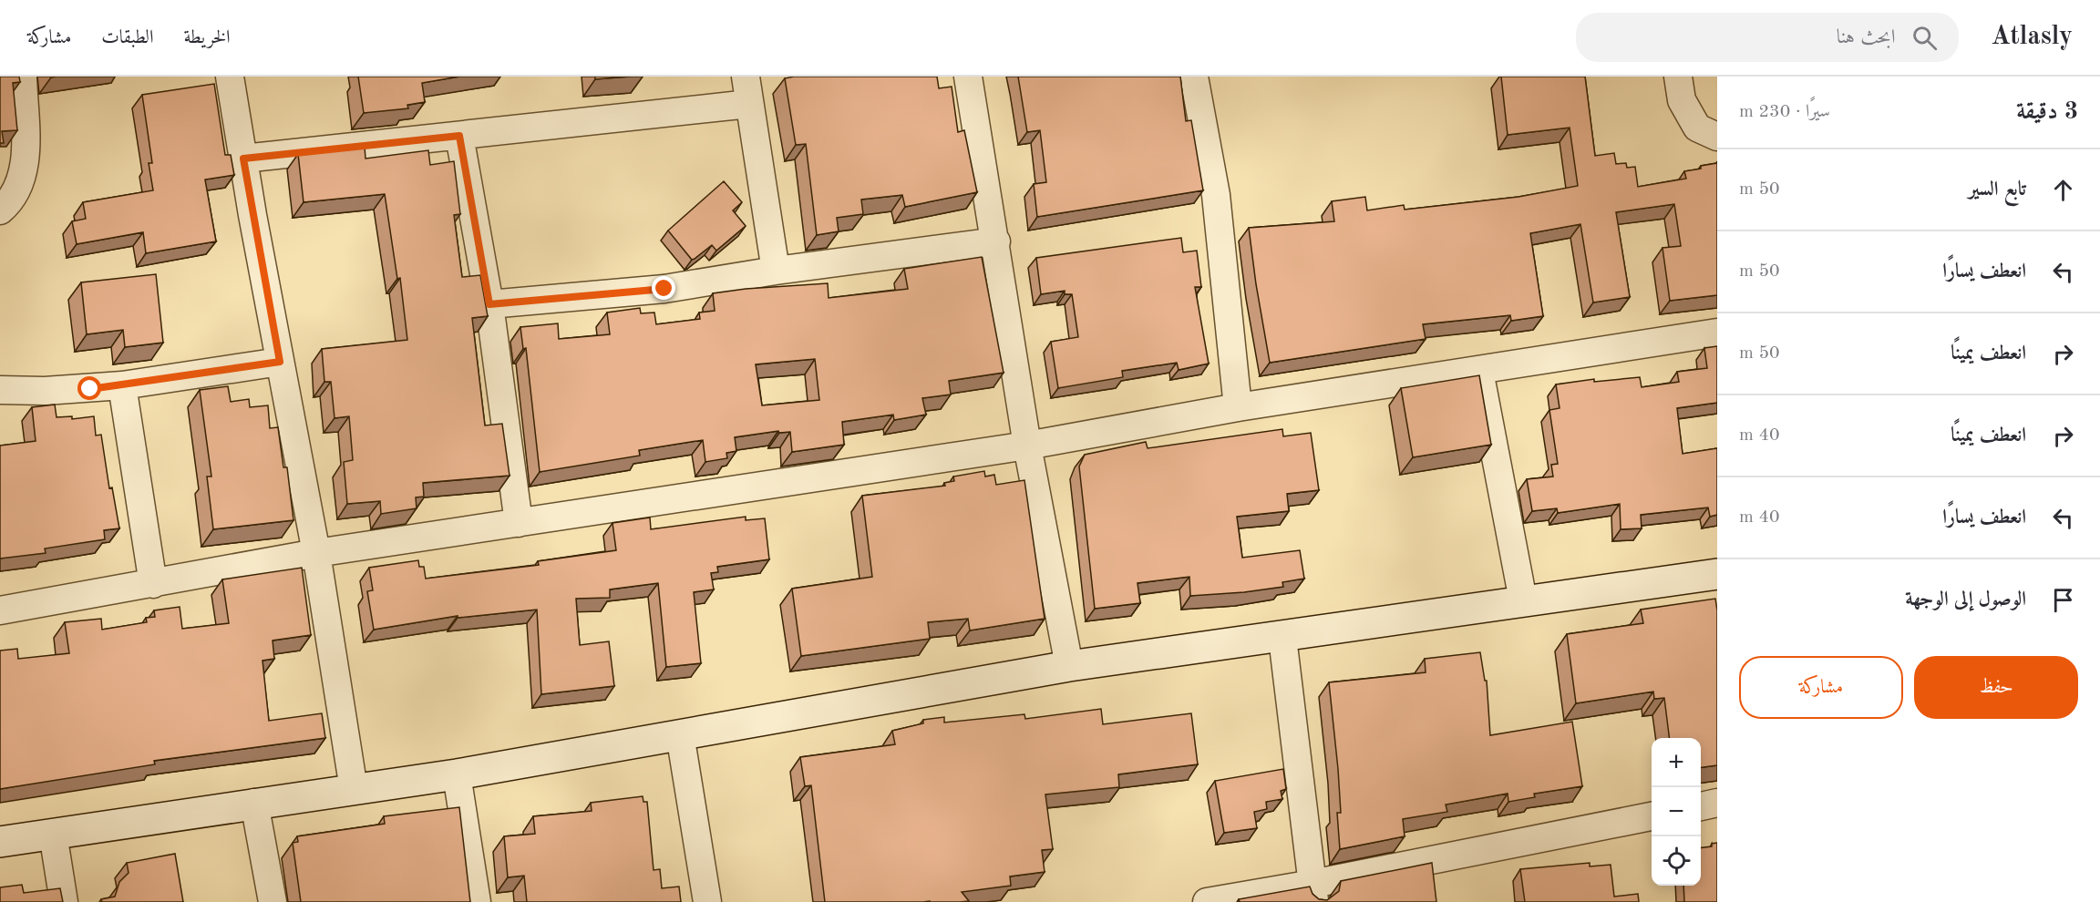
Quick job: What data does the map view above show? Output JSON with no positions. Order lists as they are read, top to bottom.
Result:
{
  "page": {
    "header": "Atlasly",
    "search": "ابحث هنا",
    "nav": ["الخريطة", "الطبقات", "مشاركة"],
    "heading": ["3 دقيقة", "سيرًا · 230 m"],
    "list": [
      ["تابع السير", "50 m"],
      ["انعطف يسارًا", "50 m"],
      ["انعطف يمينًا", "50 m"],
      ["انعطف يمينًا", "40 m"],
      ["انعطف يسارًا", "40 m"],
      "الوصول إلى الوجهة"
    ],
    "buttons": ["حفظ", "مشاركة"],
    "map_buttons": ["+", "−"]
  }
}
